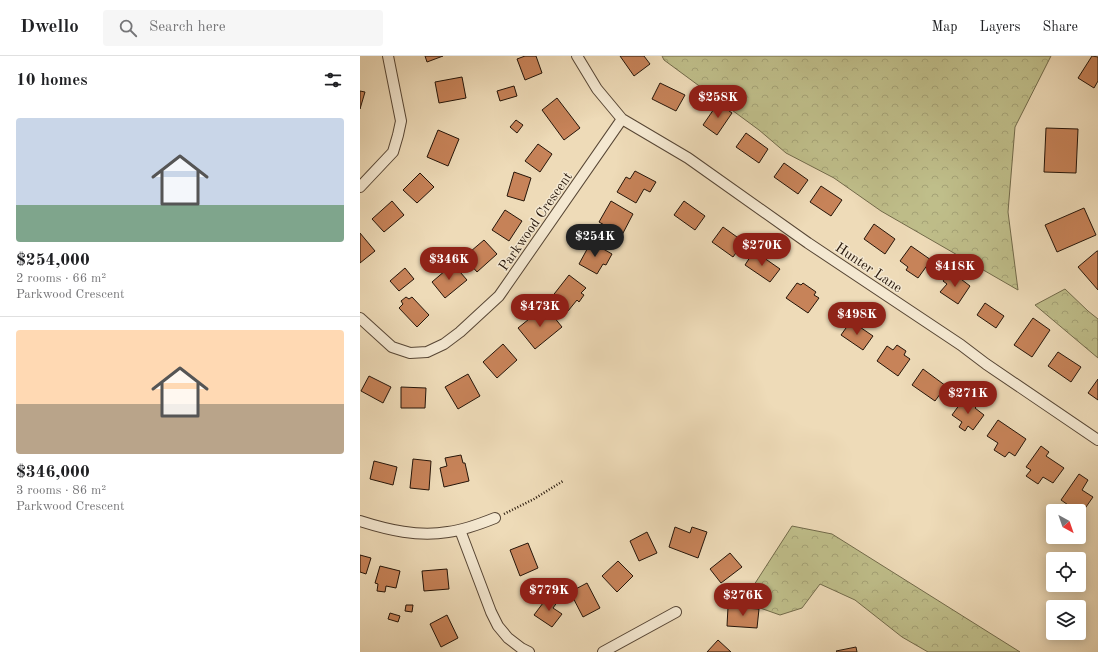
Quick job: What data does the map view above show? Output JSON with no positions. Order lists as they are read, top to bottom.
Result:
{
  "streets": {
    "street": ["Parkwood Crescent", "Hunter Lane"]
  },
  "crossings": [
    ["Parkwood Crescent", "Hunter Lane"]
  ],
  "north": "bottom right",
  "page": {
    "header": "Dwello",
    "search": "Search here",
    "nav": ["Map", "Layers", "Share"],
    "heading": "10 homes",
    "price": [
      "$258K",
      "$254K",
      "$270K",
      "$346K",
      "$418K",
      "$473K",
      "$498K",
      "$271K",
      "$779K",
      "$276K"
    ],
    "list": [
      {
        "name": "$254,000",
        "note": "2 rooms · 66 m² · Parkwood Crescent"
      },
      {
        "name": "$346,000",
        "note": "3 rooms · 86 m² · Parkwood Crescent"
      }
    ]
  }
}
